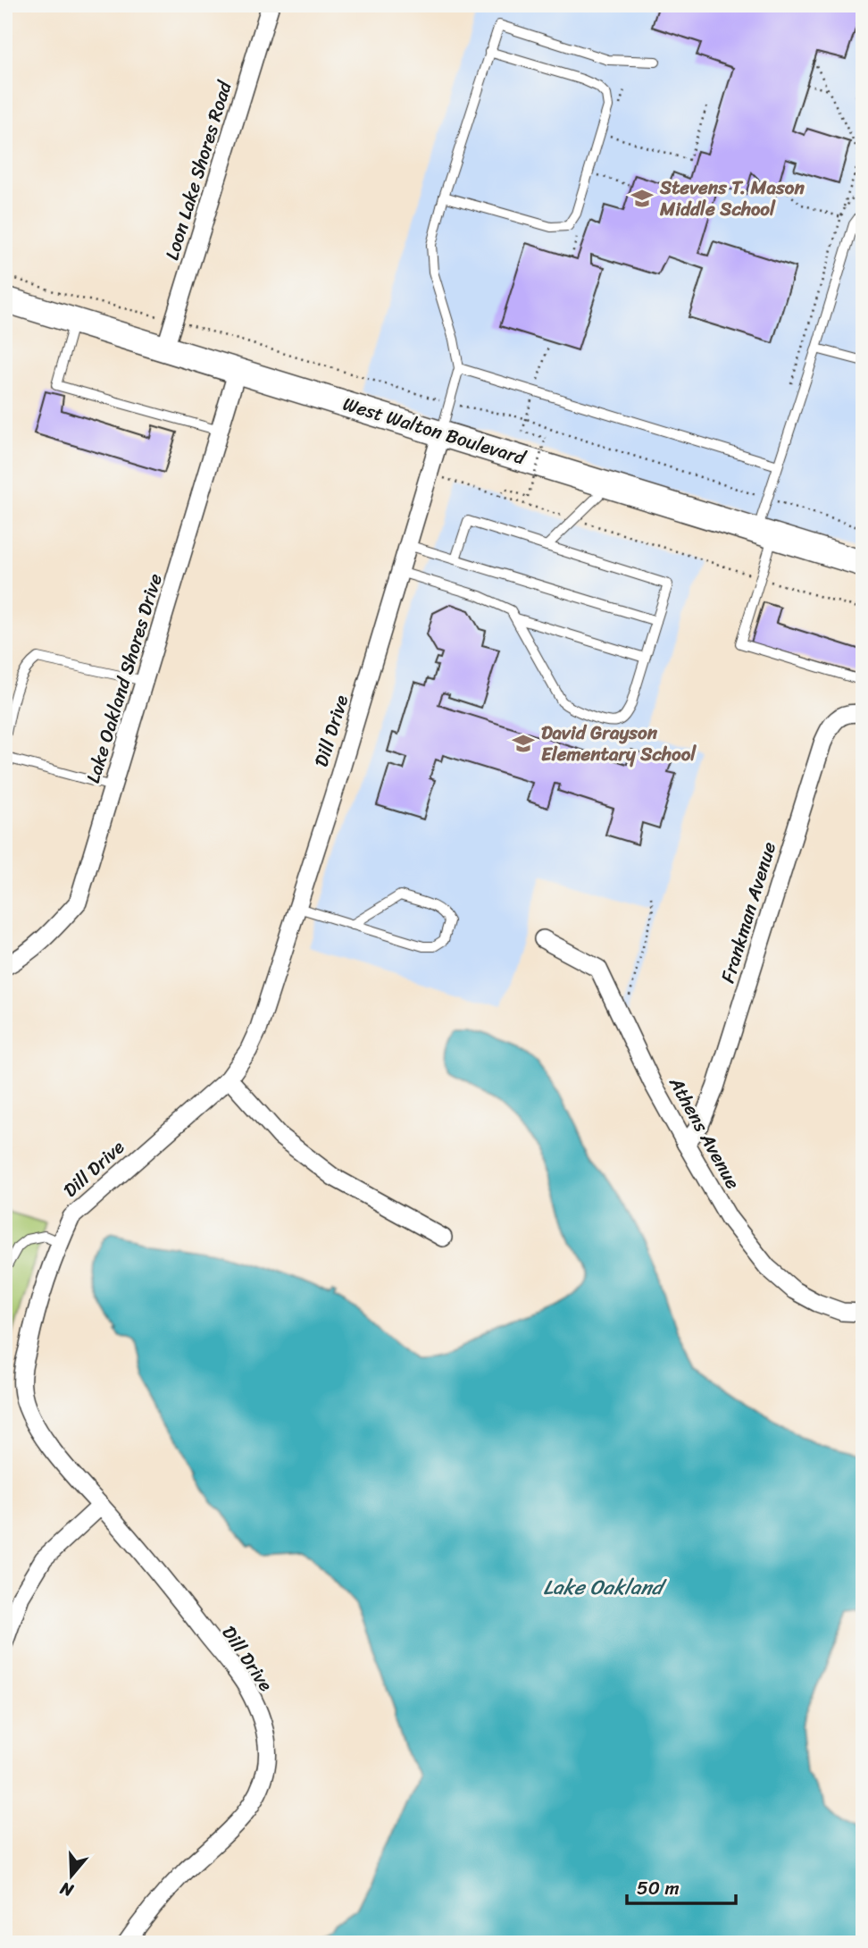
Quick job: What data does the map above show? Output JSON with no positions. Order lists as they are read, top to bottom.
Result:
{
  "streets": {
    "main road": ["West Walton Boulevard"],
    "street": [
      "Loon Lake Shores Road",
      "Lake Oakland Shores Drive",
      "Dill Drive",
      "Frankman Avenue",
      "Athens Avenue"
    ]
  },
  "crossings": [
    ["Loon Lake Shores Road", "West Walton Boulevard"],
    ["West Walton Boulevard", "Lake Oakland Shores Drive"],
    ["West Walton Boulevard", "Dill Drive"],
    ["Frankman Avenue", "Athens Avenue"]
  ],
  "water": ["Lake Oakland"],
  "places": {
    "school or university": ["Stevens T. Mason Middle School", "David Grayson Elementary School"]
  },
  "scale_bar": "50 m",
  "north": "bottom"
}
